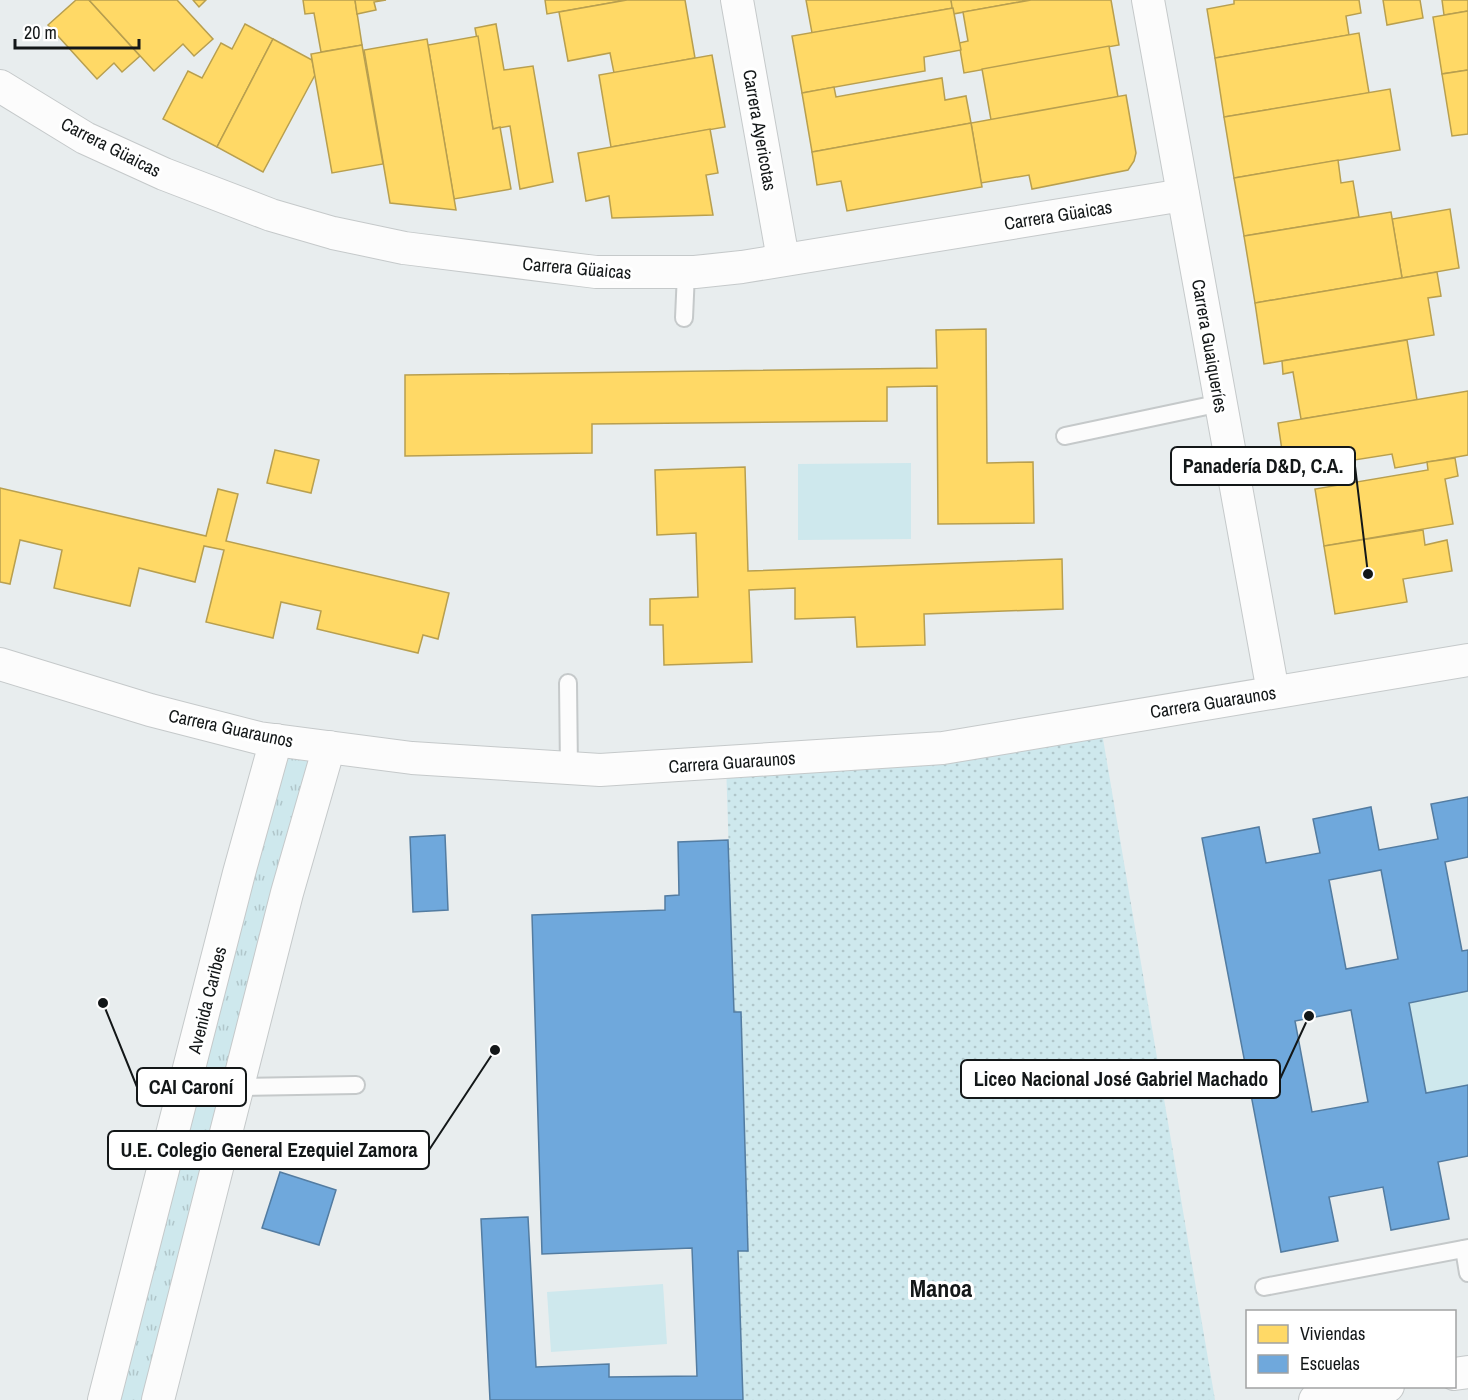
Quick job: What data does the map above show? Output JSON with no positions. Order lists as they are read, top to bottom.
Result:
{
  "streets": {
    "street": [
      "Carrera Ayericotas",
      "Carrera Güaicas",
      "Carrera Guaiqueríes",
      "Carrera Guaraunos",
      "Avenida Caribes"
    ]
  },
  "crossings": [
    ["Carrera Ayericotas", "Carrera Güaicas"],
    ["Carrera Güaicas", "Carrera Guaiqueríes"],
    ["Carrera Guaiqueríes", "Carrera Guaraunos"],
    ["Carrera Guaraunos", "Avenida Caribes"]
  ],
  "districts": ["Manoa"],
  "places": [
    "Panadería D&D, C.A.",
    "CAI Caroní",
    "Liceo Nacional José Gabriel Machado",
    "U.E. Colegio General Ezequiel Zamora"
  ],
  "legend": ["Viviendas", "Escuelas"],
  "scale_bar": "20 m"
}
